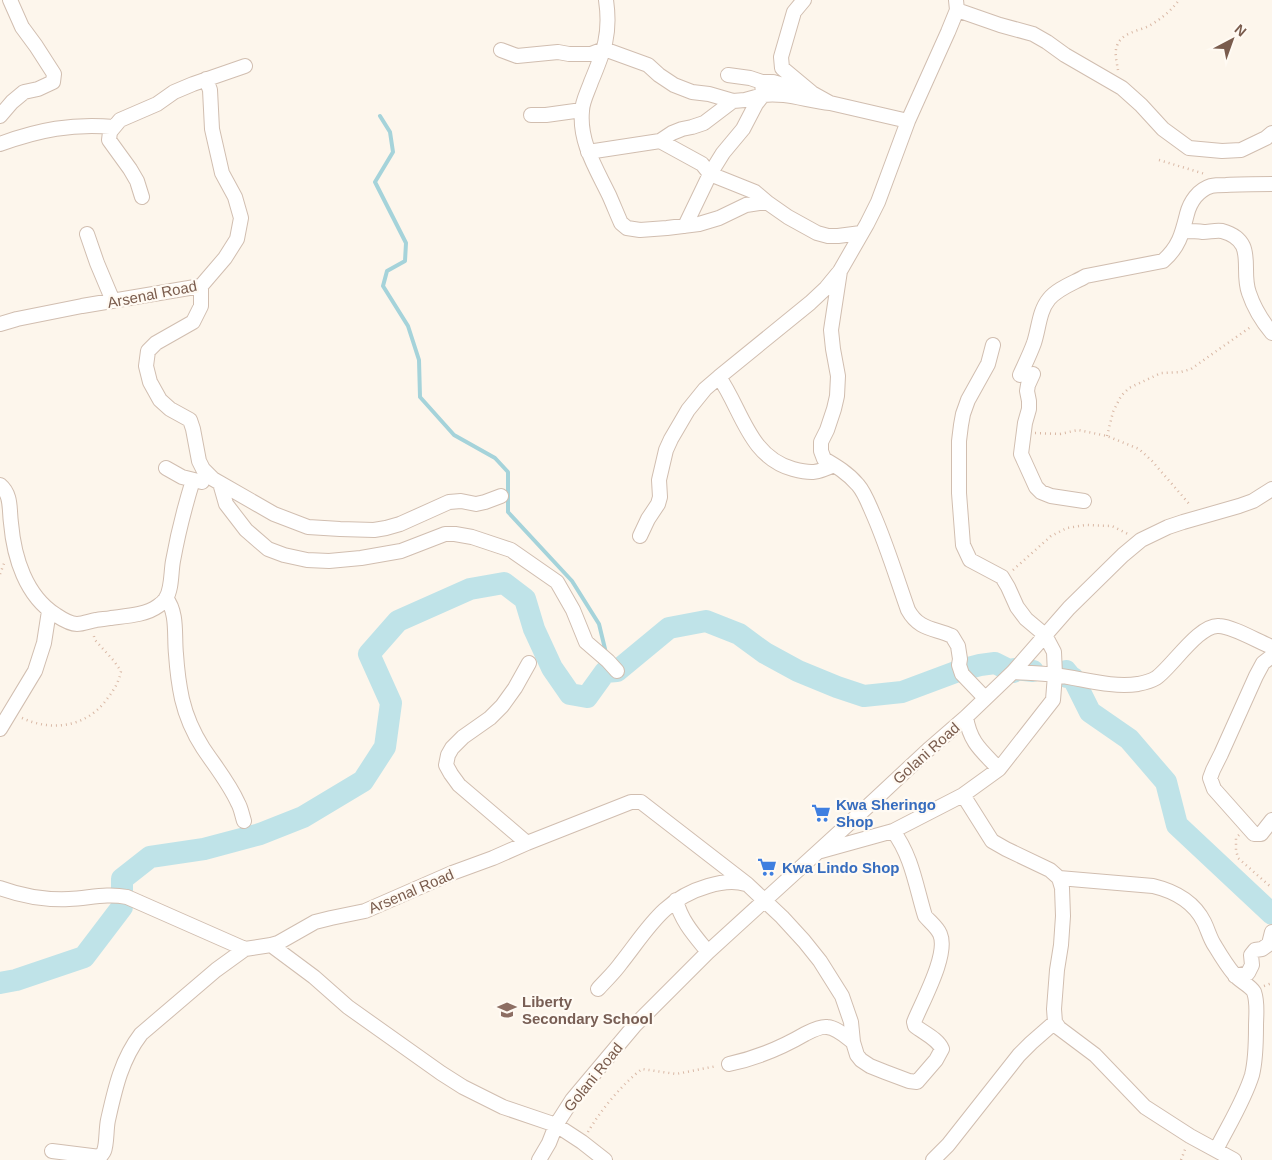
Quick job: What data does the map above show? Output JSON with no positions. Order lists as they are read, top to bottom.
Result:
{
  "streets": {
    "street": ["Arsenal Road", "Golani Road"]
  },
  "crossings": [
    ["Arsenal Road", "Golani Road"]
  ],
  "places": {
    "supermarket": ["Kwa Sheringo Shop", "Kwa Lindo Shop"],
    "school or university": ["Liberty Secondary School"]
  },
  "north": "top right"
}
